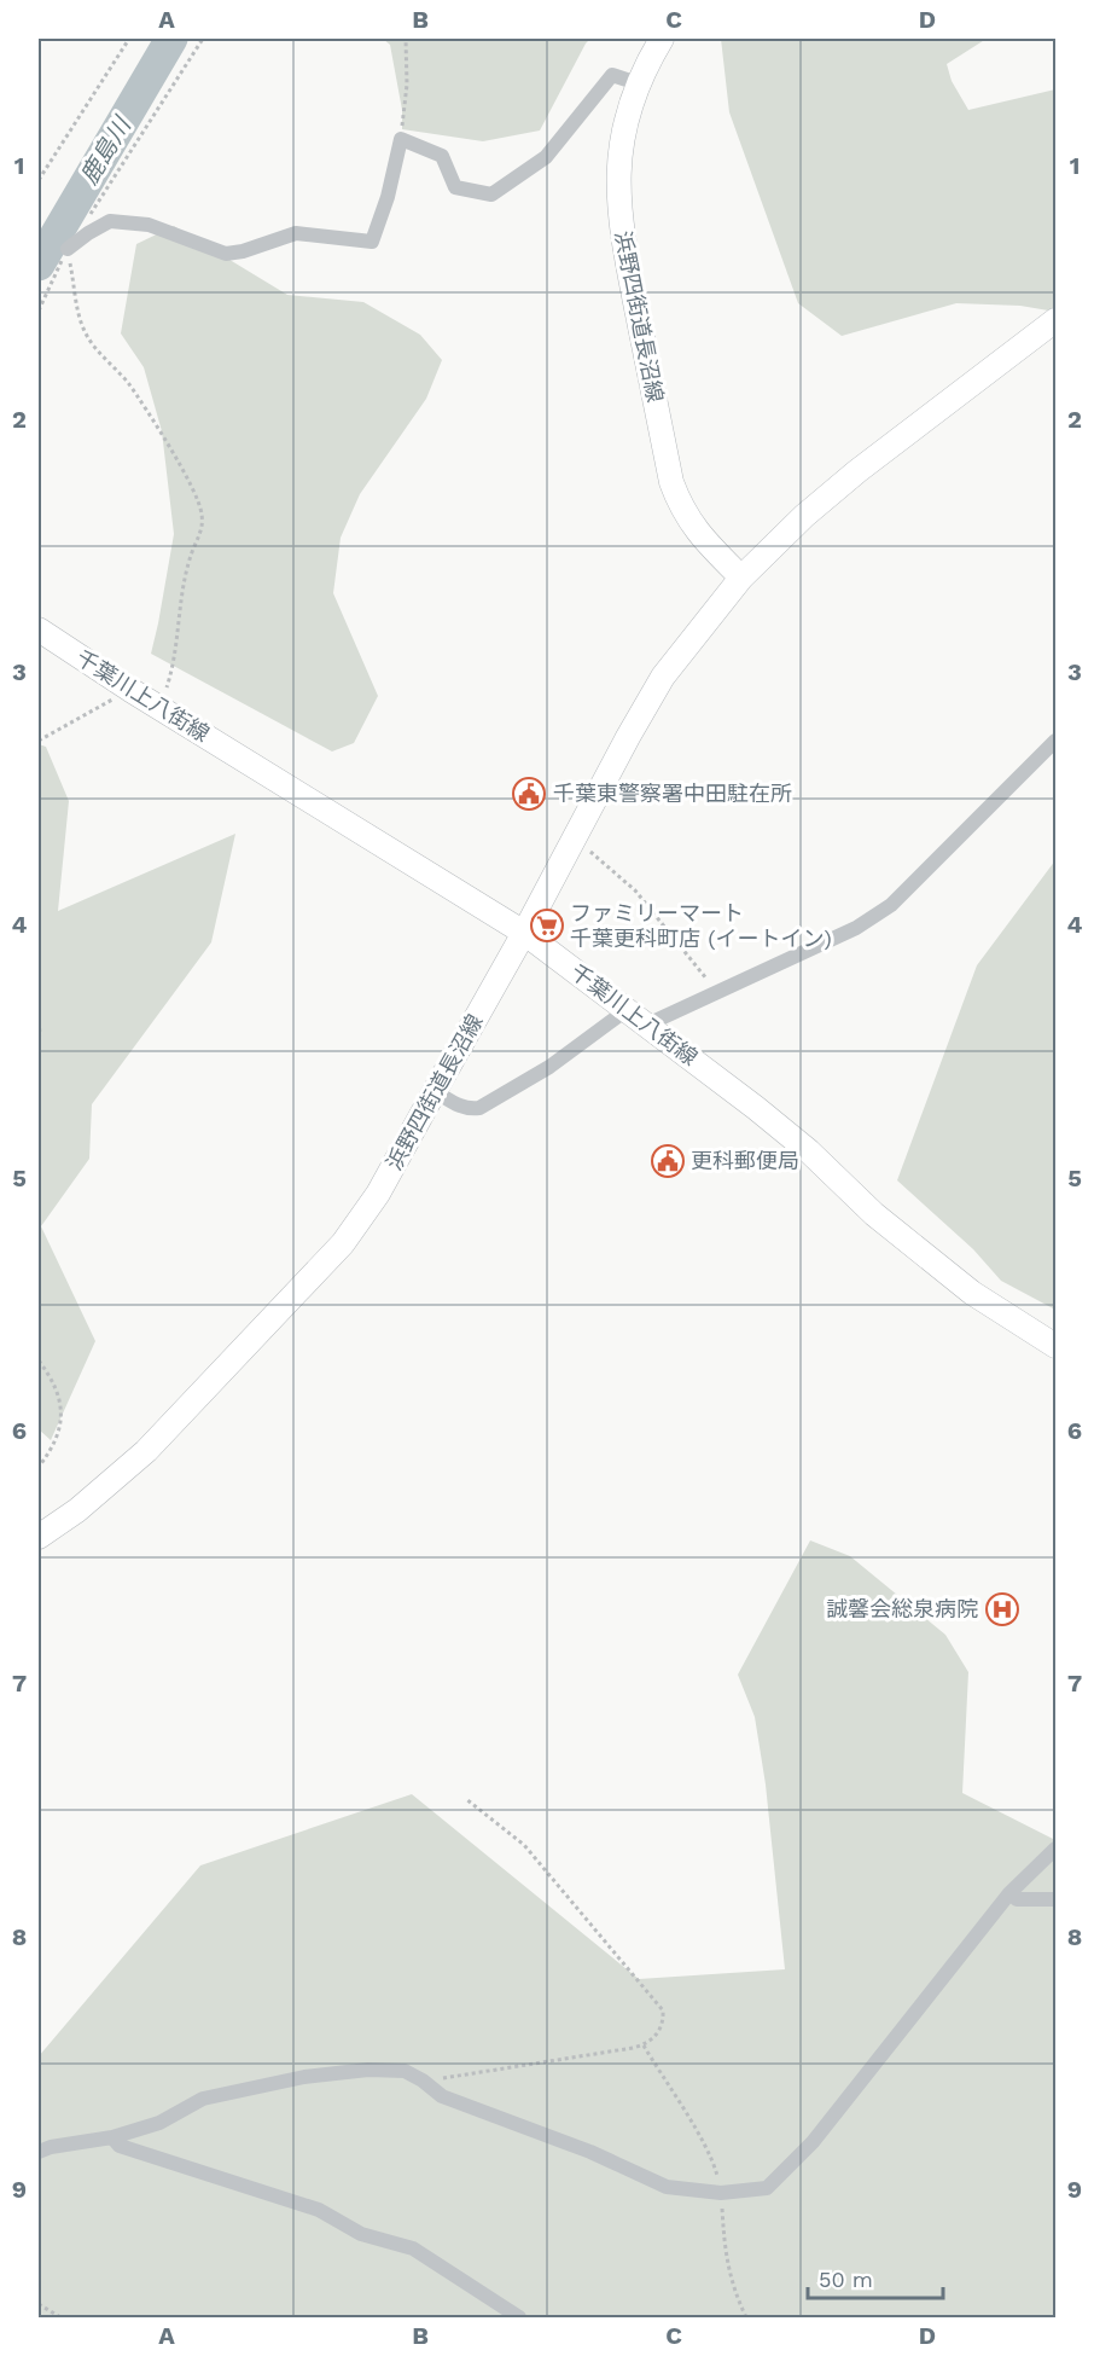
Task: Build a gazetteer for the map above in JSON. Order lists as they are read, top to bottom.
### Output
{
  "streets": {
    "main road": ["浜野四街道長沼線", "千葉川上八街線"]
  },
  "crossings": [
    ["浜野四街道長沼線", "千葉川上八街線"]
  ],
  "water": ["鹿島川"],
  "places": {
    "public building": ["千葉東警察署中田駐在所", "更科郵便局"],
    "supermarket": ["ファミリーマート 千葉更科町店 (イートイン)"],
    "hospital": ["誠馨会総泉病院"]
  },
  "scale_bar": "50 m",
  "grid": {
    "columns": [
      "A",
      "B",
      "C",
      "D"
    ],
    "rows": [
      "1",
      "2",
      "3",
      "4",
      "5",
      "6",
      "7",
      "8",
      "9"
    ]
  }
}
